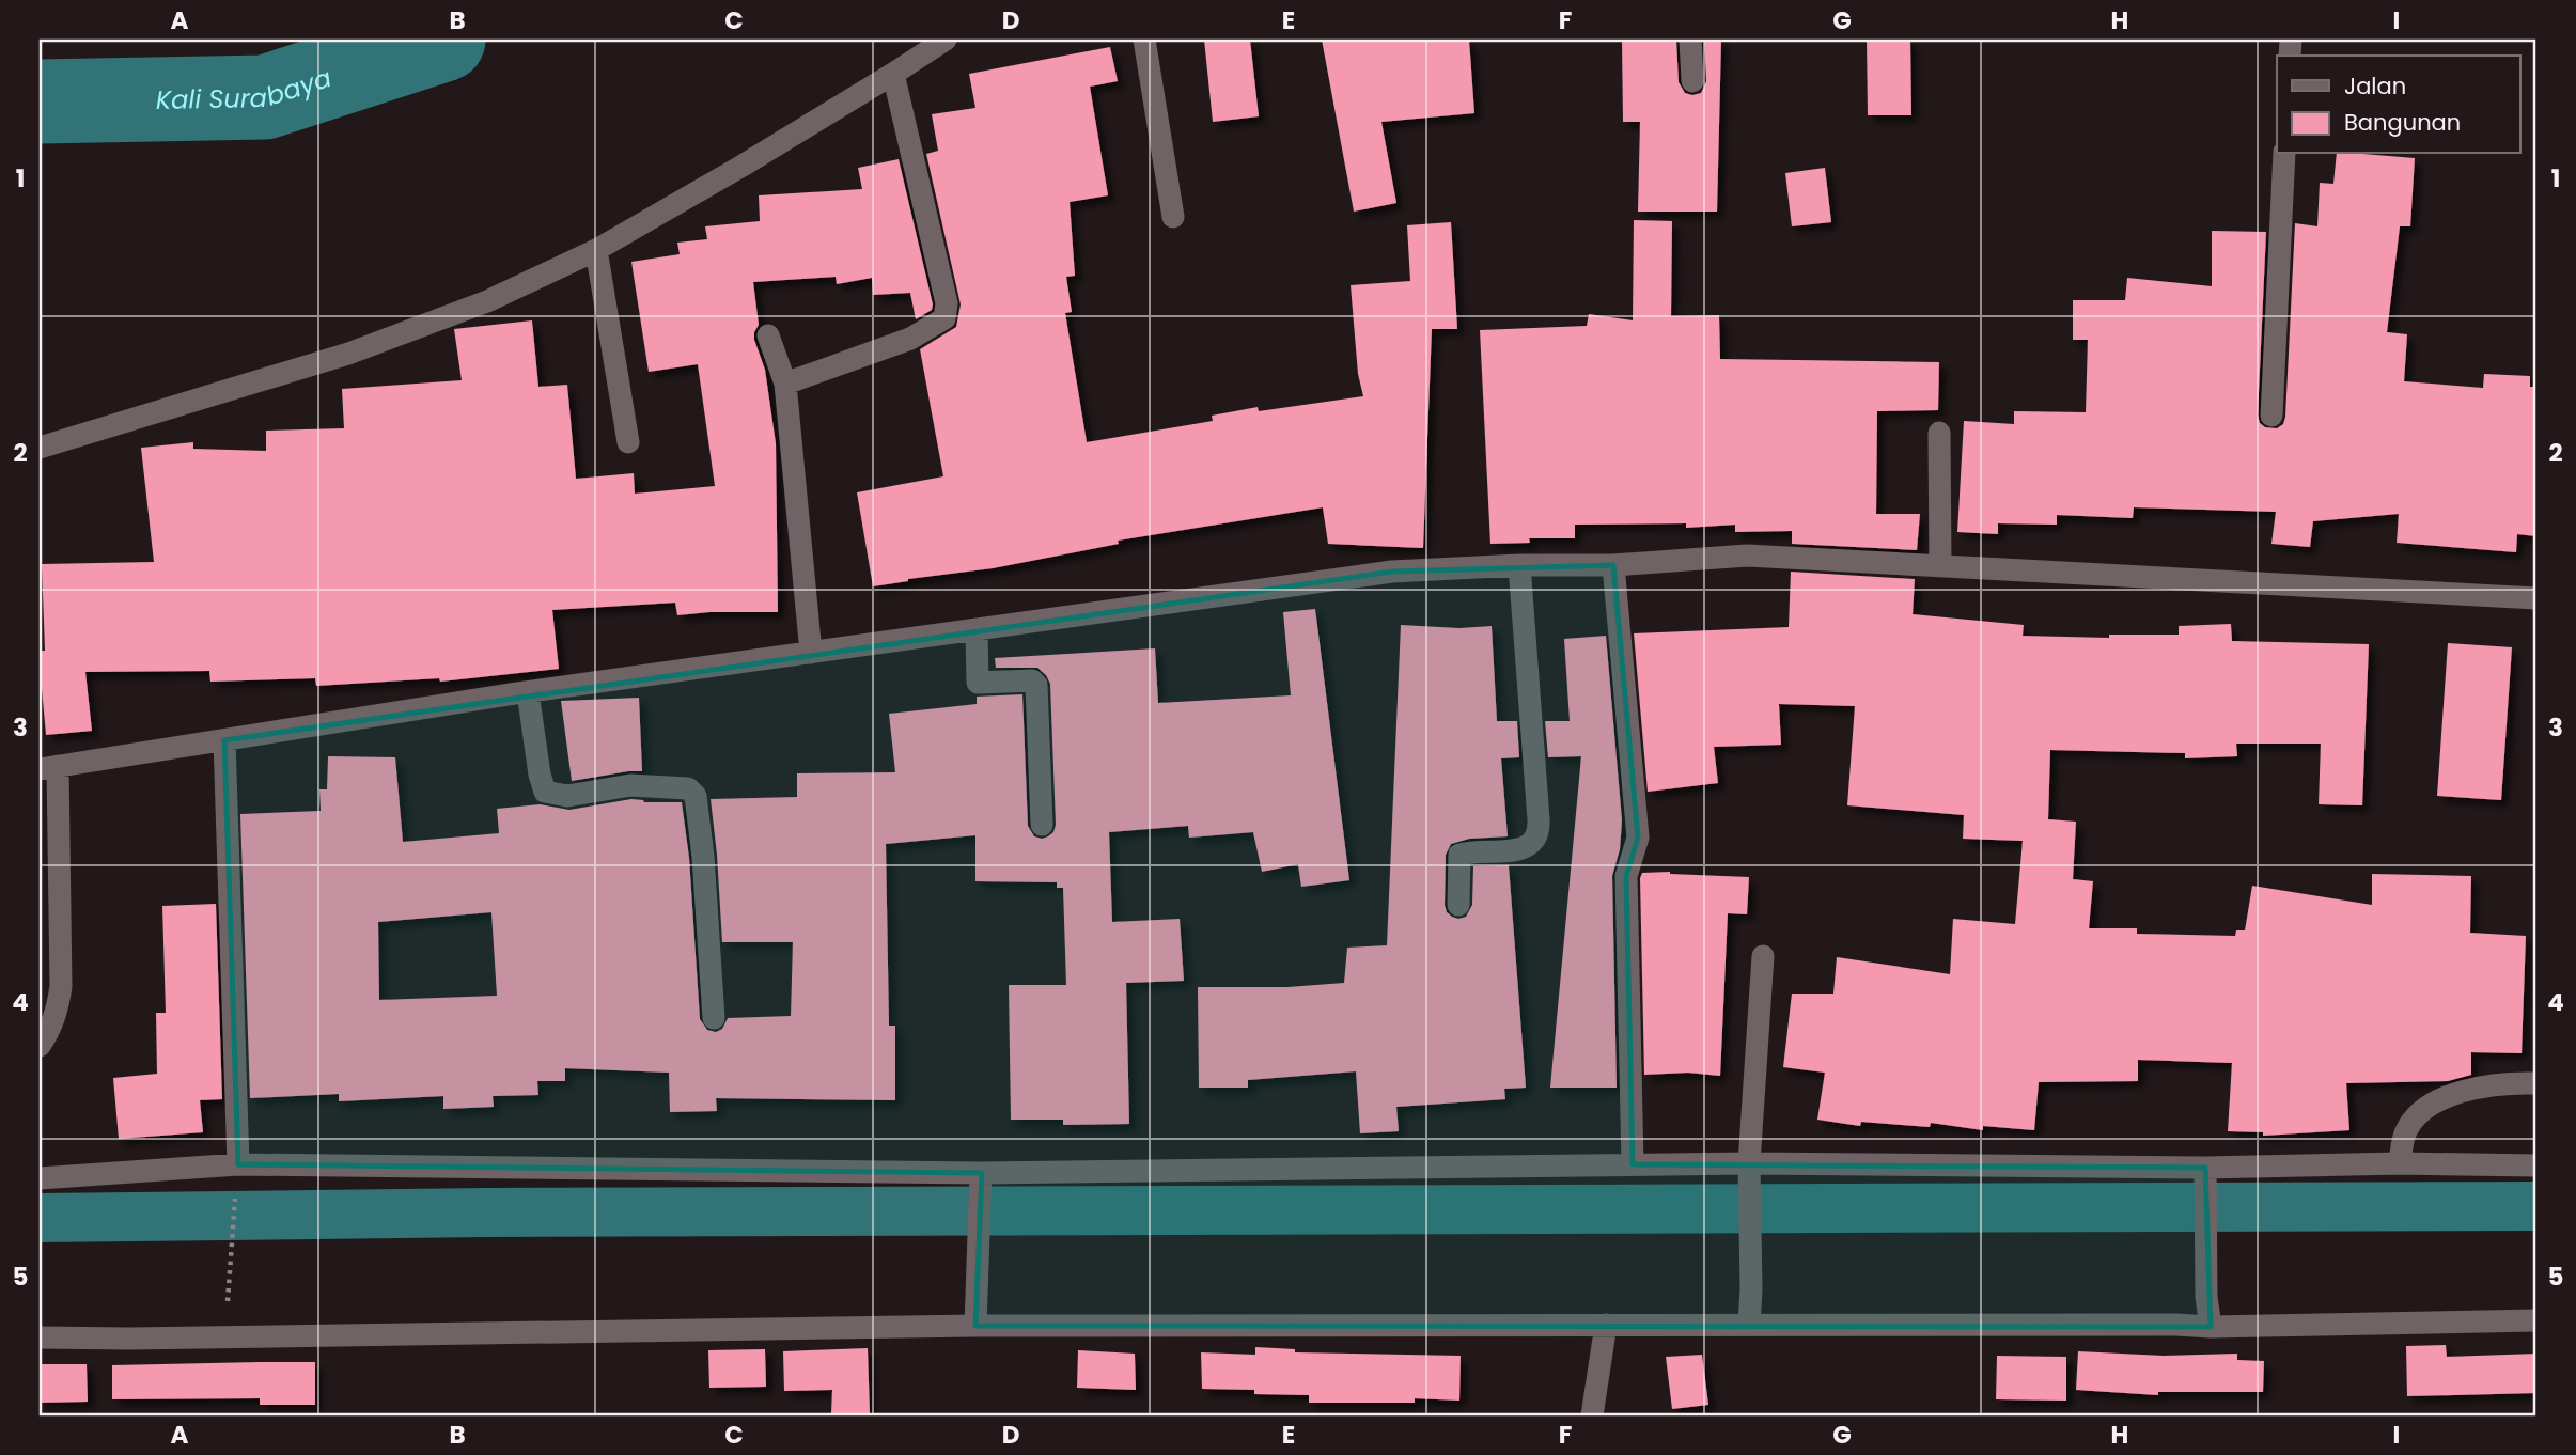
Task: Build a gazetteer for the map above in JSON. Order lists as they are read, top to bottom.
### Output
{
  "water": ["Kali Surabaya"],
  "legend": ["Jalan", "Bangunan"],
  "grid": {
    "columns": [
      "A",
      "B",
      "C",
      "D",
      "E",
      "F",
      "G",
      "H",
      "I"
    ],
    "rows": [
      "1",
      "2",
      "3",
      "4",
      "5"
    ]
  }
}
